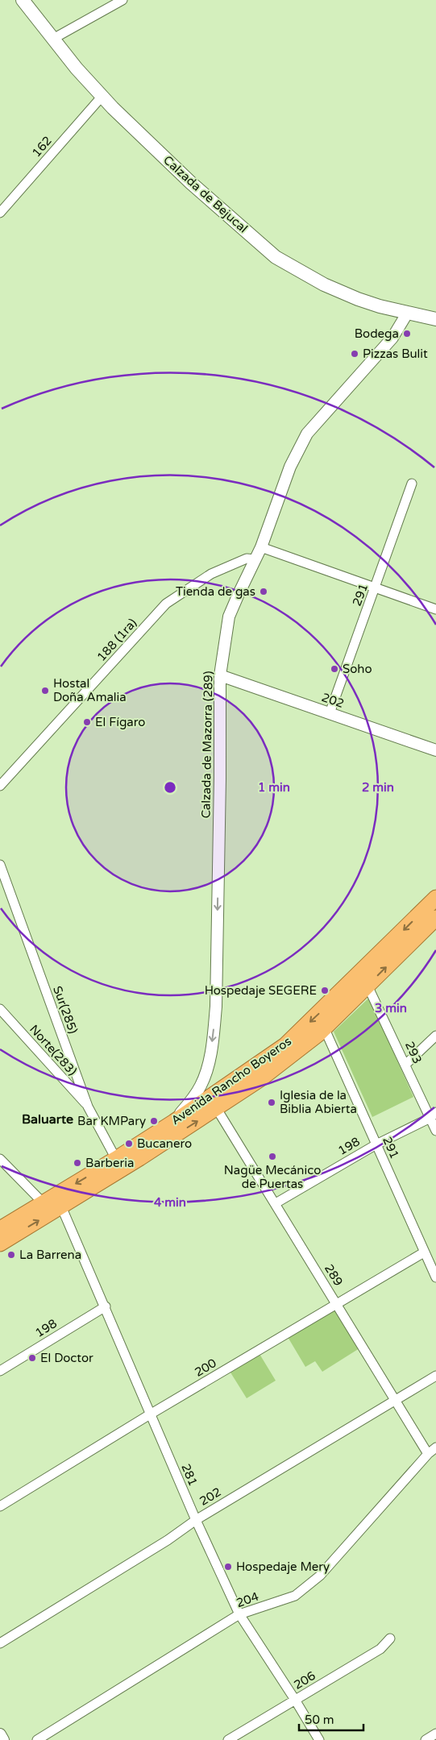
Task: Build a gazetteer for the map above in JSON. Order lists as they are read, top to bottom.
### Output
{
  "streets": {
    "highway": ["Avenida Rancho Boyeros"],
    "main road": ["Calzada de Bejucal"],
    "street": [
      "162",
      "291",
      "188 (1ra)",
      "202",
      "Calzada de Mazorra (289)",
      "Sur(285)",
      "Norte(283)",
      "293",
      "198",
      "289",
      "200",
      "281",
      "204",
      "206"
    ]
  },
  "crossings": [
    ["162", "Calzada de Bejucal"],
    ["Calzada de Bejucal", "Calzada de Mazorra (289)"],
    ["291", "202"],
    ["291", "Avenida Rancho Boyeros"],
    ["291", "198"],
    ["291", "200"],
    ["188 (1ra)", "Calzada de Mazorra (289)"],
    ["202", "Calzada de Mazorra (289)"],
    ["202", "289"],
    ["202", "281"],
    ["Calzada de Mazorra (289)", "Avenida Rancho Boyeros"],
    ["Sur(285)", "Norte(283)"],
    ["Sur(285)", "Avenida Rancho Boyeros"],
    ["293", "Avenida Rancho Boyeros"],
    ["293", "198"],
    ["Avenida Rancho Boyeros", "289"],
    ["Avenida Rancho Boyeros", "281"],
    ["198", "289"],
    ["198", "281"],
    ["289", "200"],
    ["289", "204"],
    ["200", "281"],
    ["281", "204"],
    ["281", "206"]
  ],
  "one_way": ["Calzada de Mazorra (289)"],
  "districts": ["Baluarte"],
  "places": [
    "Bodega",
    "Pizzas Bulit",
    "Tienda de gas",
    "Soho",
    "Hostal Doña Amalia",
    "El Fígaro",
    "Hospedaje SEGERE",
    "Iglesia de la Biblia Abierta",
    "Bar KMPary",
    "Bucanero",
    "Nagüe Mecánico de Puertas",
    "Barberia",
    "La Barrena",
    "El Doctor",
    "Hospedaje Mery"
  ],
  "scale_bar": "50 m",
  "rings": [
    "1 min",
    "2 min",
    "3 min",
    "4 min"
  ]
}
